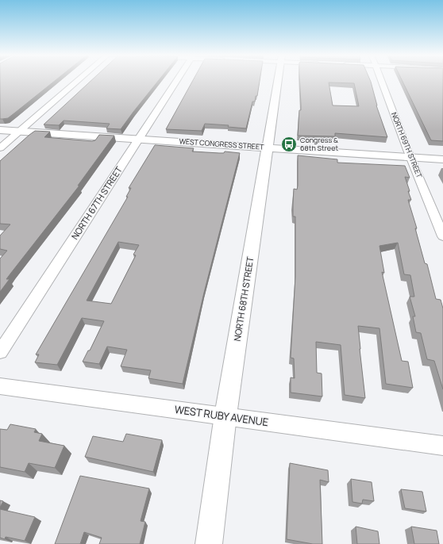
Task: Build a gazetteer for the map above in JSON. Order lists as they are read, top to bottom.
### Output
{
  "streets": {
    "street": [
      "WEST CONGRESS STREET",
      "NORTH 69TH STREET",
      "NORTH 67TH STREET",
      "NORTH 68TH STREET",
      "WEST RUBY AVENUE"
    ]
  },
  "crossings": [
    ["WEST CONGRESS STREET", "NORTH 69TH STREET"],
    ["WEST CONGRESS STREET", "NORTH 67TH STREET"],
    ["WEST CONGRESS STREET", "NORTH 68TH STREET"],
    ["NORTH 68TH STREET", "WEST RUBY AVENUE"]
  ],
  "places": {
    "bus stop": ["Congress & 68th Street"]
  }
}
